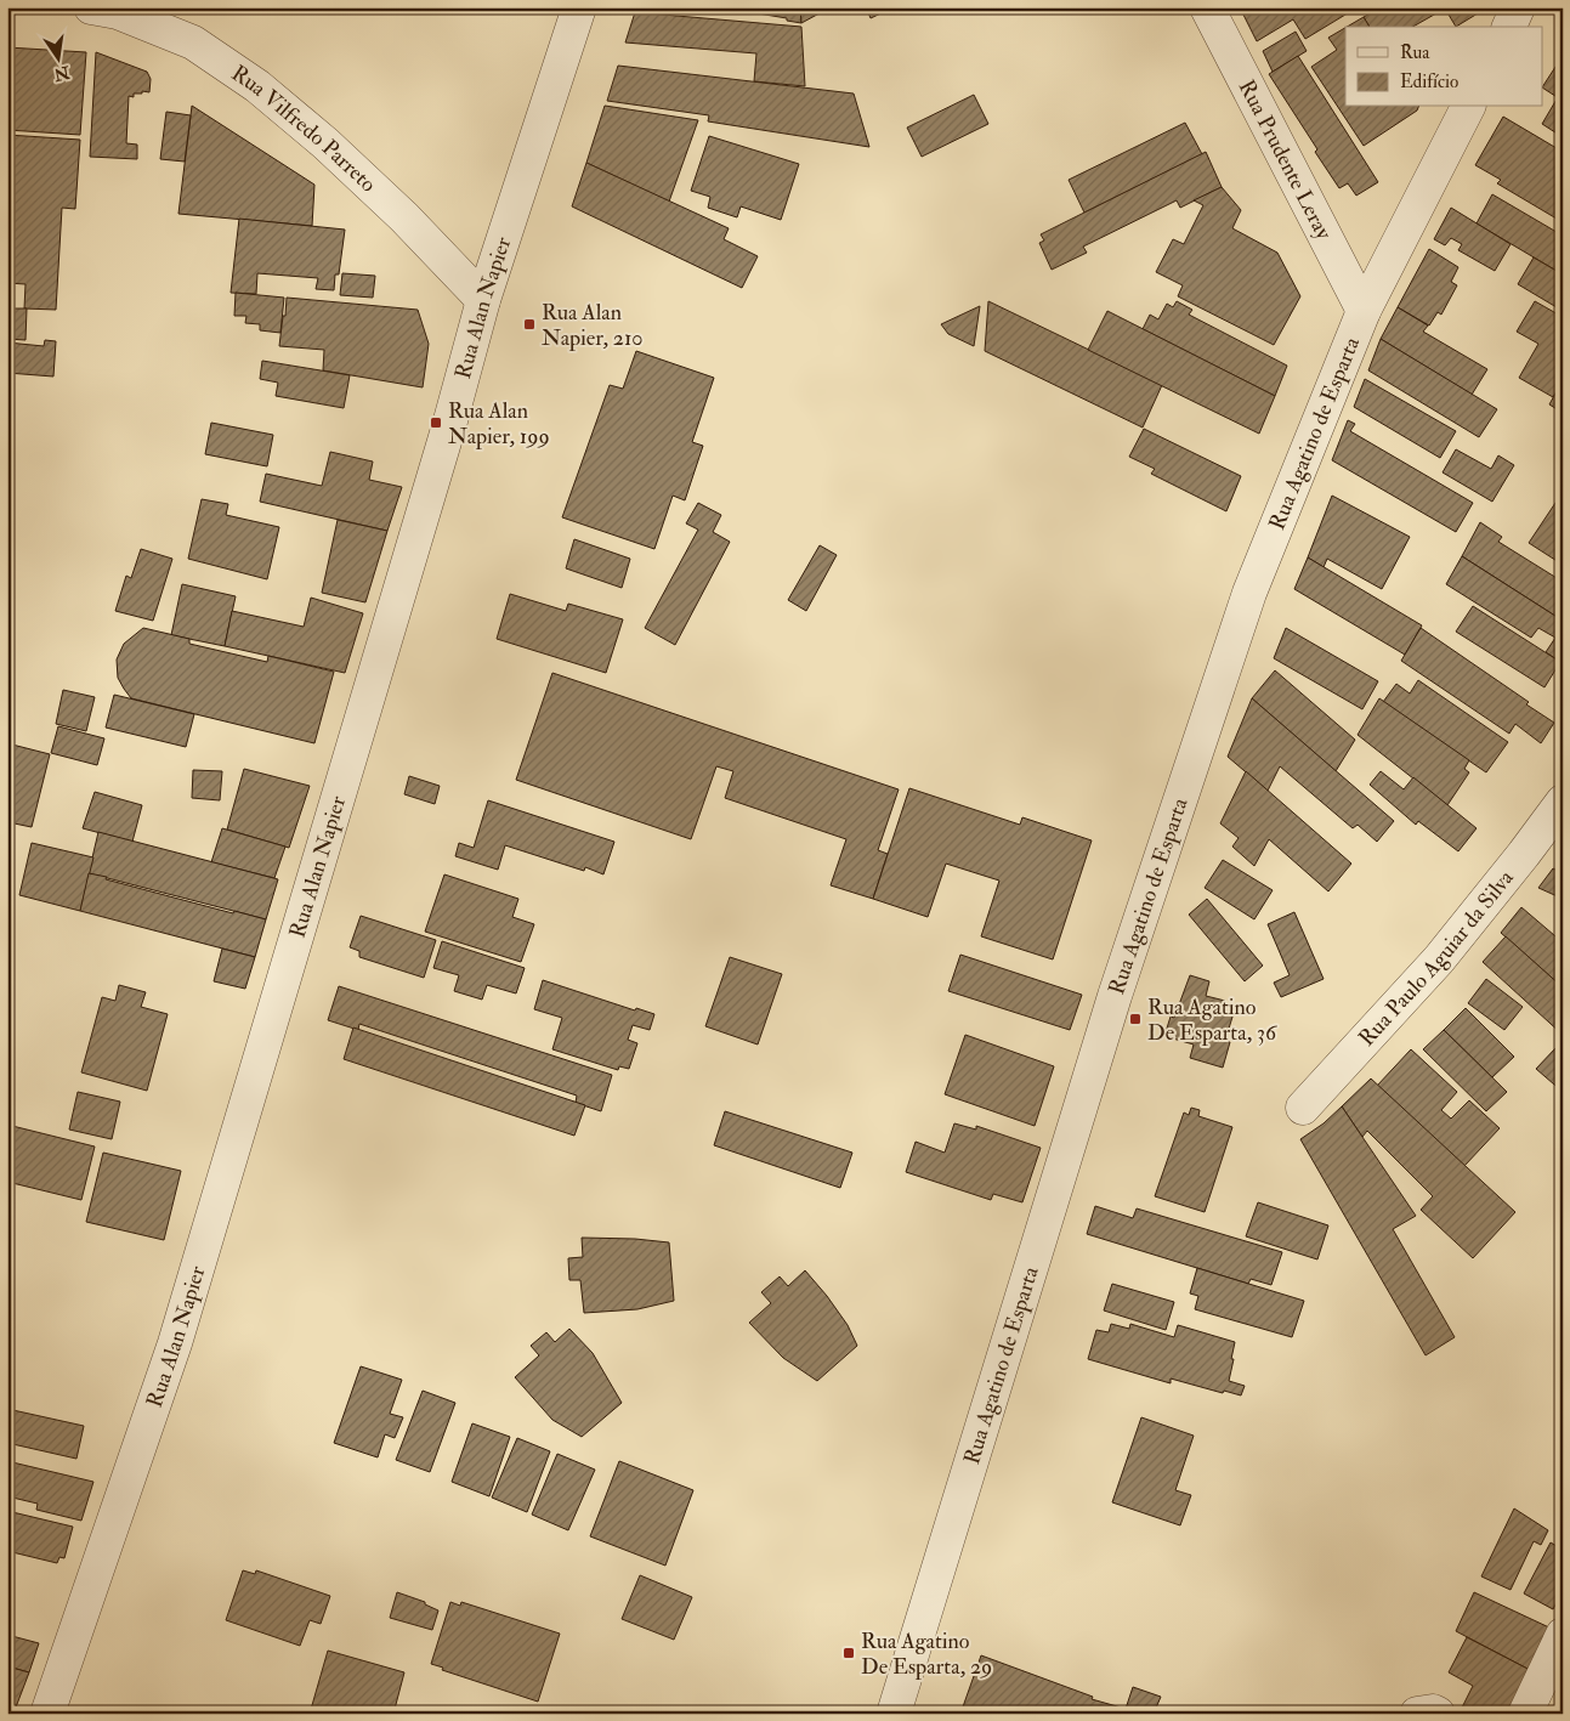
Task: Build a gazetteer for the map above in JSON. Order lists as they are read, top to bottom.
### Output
{
  "streets": {
    "street": [
      "Rua Vilfredo Parreto",
      "Rua Prudente Leray",
      "Rua Alan Napier",
      "Rua Agatino de Esparta",
      "Rua Paulo Aguiar da Silva"
    ]
  },
  "crossings": [
    ["Rua Vilfredo Parreto", "Rua Alan Napier"],
    ["Rua Prudente Leray", "Rua Agatino de Esparta"]
  ],
  "places": {
    "transit": [
      "Rua Alan Napier, 210",
      "Rua Alan Napier, 199",
      "Rua Agatino De Esparta, 36",
      "Rua Agatino De Esparta, 29"
    ]
  },
  "legend": ["Rua", "Edifício"],
  "north": "bottom"
}
